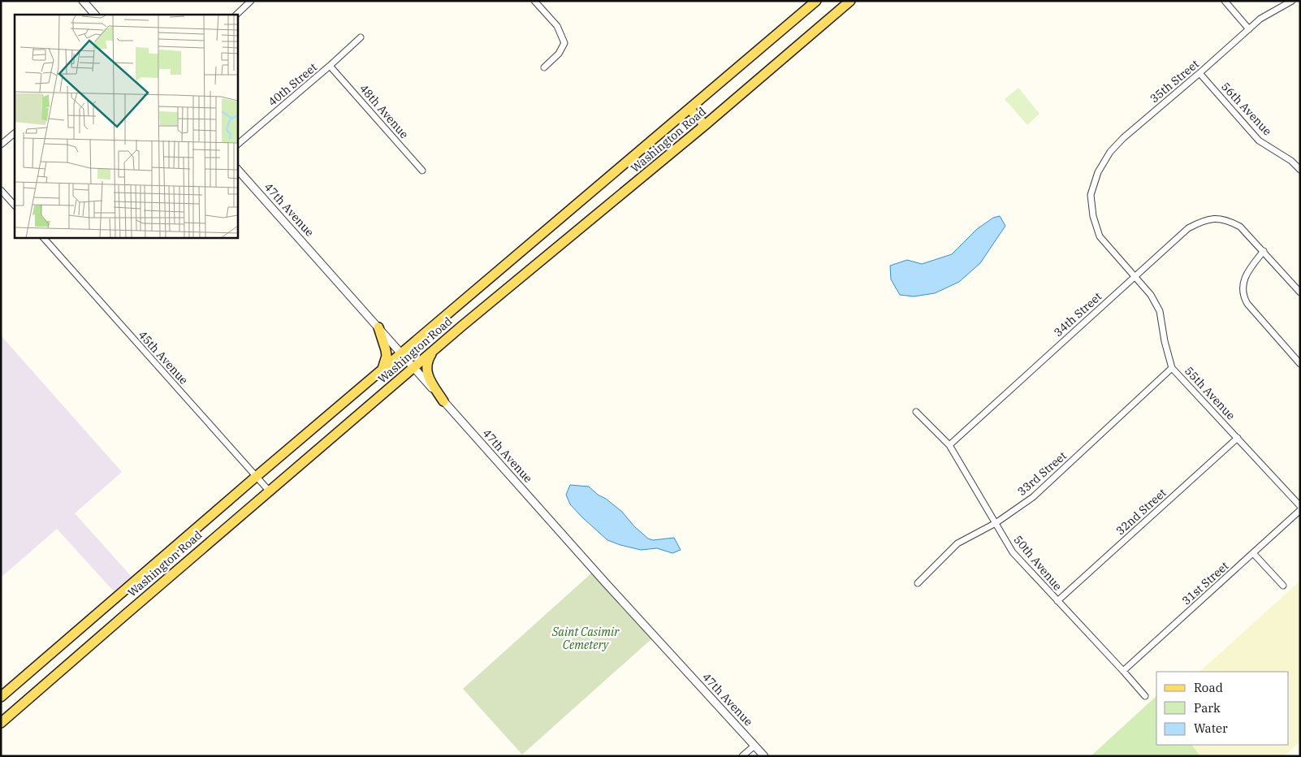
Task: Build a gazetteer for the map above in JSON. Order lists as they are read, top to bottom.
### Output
{
  "streets": {
    "main road": ["Washington Road"],
    "street": [
      "35th Street",
      "40th Street",
      "56th Avenue",
      "48th Avenue",
      "47th Avenue",
      "34th Street",
      "45th Avenue",
      "55th Avenue",
      "33rd Street",
      "32nd Street",
      "50th Avenue",
      "31st Street"
    ]
  },
  "crossings": [
    ["35th Street", "56th Avenue"],
    ["35th Street", "55th Avenue"],
    ["40th Street", "48th Avenue"],
    ["Washington Road", "47th Avenue"],
    ["Washington Road", "45th Avenue"],
    ["34th Street", "55th Avenue"],
    ["34th Street", "50th Avenue"],
    ["55th Avenue", "33rd Street"],
    ["55th Avenue", "32nd Street"],
    ["33rd Street", "50th Avenue"],
    ["32nd Street", "50th Avenue"],
    ["50th Avenue", "31st Street"]
  ],
  "parks": ["Saint Casimir Cemetery"],
  "legend": ["Road", "Park", "Water"]
}
